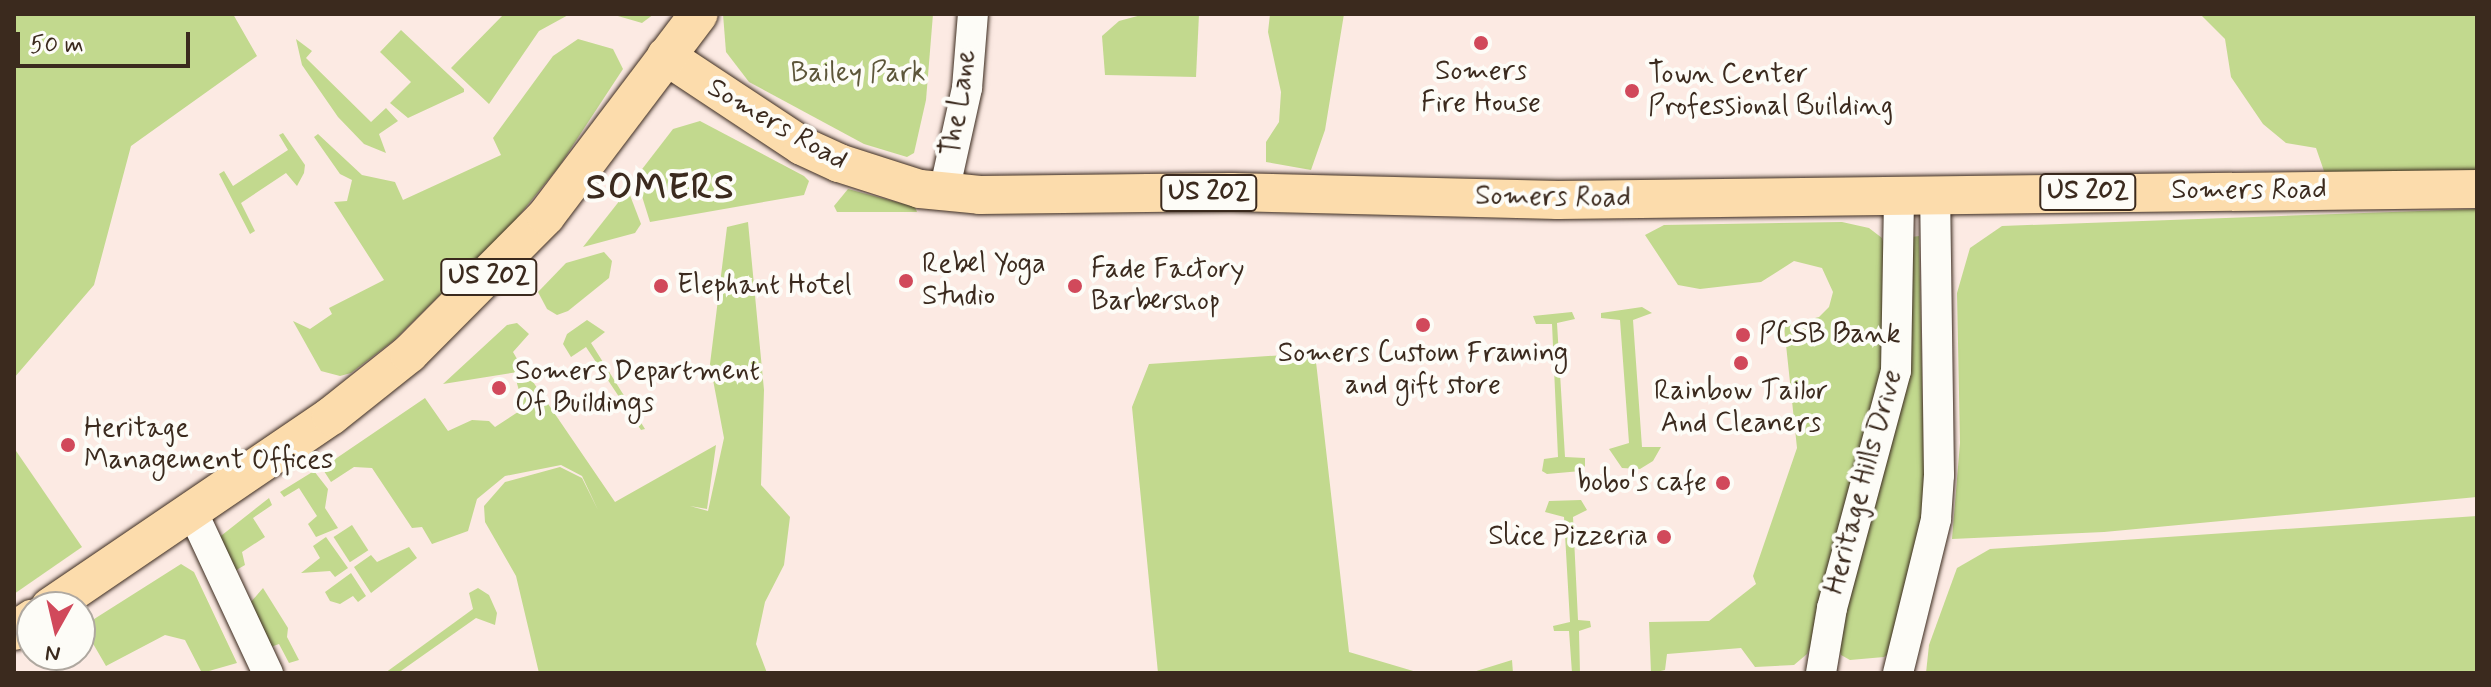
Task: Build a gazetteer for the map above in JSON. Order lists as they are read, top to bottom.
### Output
{
  "streets": {
    "main road": ["Somers Road", "US 202"],
    "street": ["The Lane", "Heritage Hills Drive"]
  },
  "crossings": [
    ["The Lane", "Somers Road"],
    ["Somers Road", "US 202"],
    ["Somers Road", "Heritage Hills Drive"]
  ],
  "districts": ["SOMERS"],
  "parks": ["Bailey Park"],
  "places": [
    "Somers Fire House",
    "Town Center Professional Building",
    "Rebel Yoga Studio",
    "Elephant Hotel",
    "Fade Factory Barbershop",
    "Somers Custom Framing and gift store",
    "PCSB Bank",
    "Rainbow Tailor And Cleaners",
    "Somers Department Of Buildings",
    "Heritage Management Offices",
    "bobo's cafe",
    "Slice Pizzeria"
  ],
  "scale_bar": "50 m",
  "north": "bottom"
}
